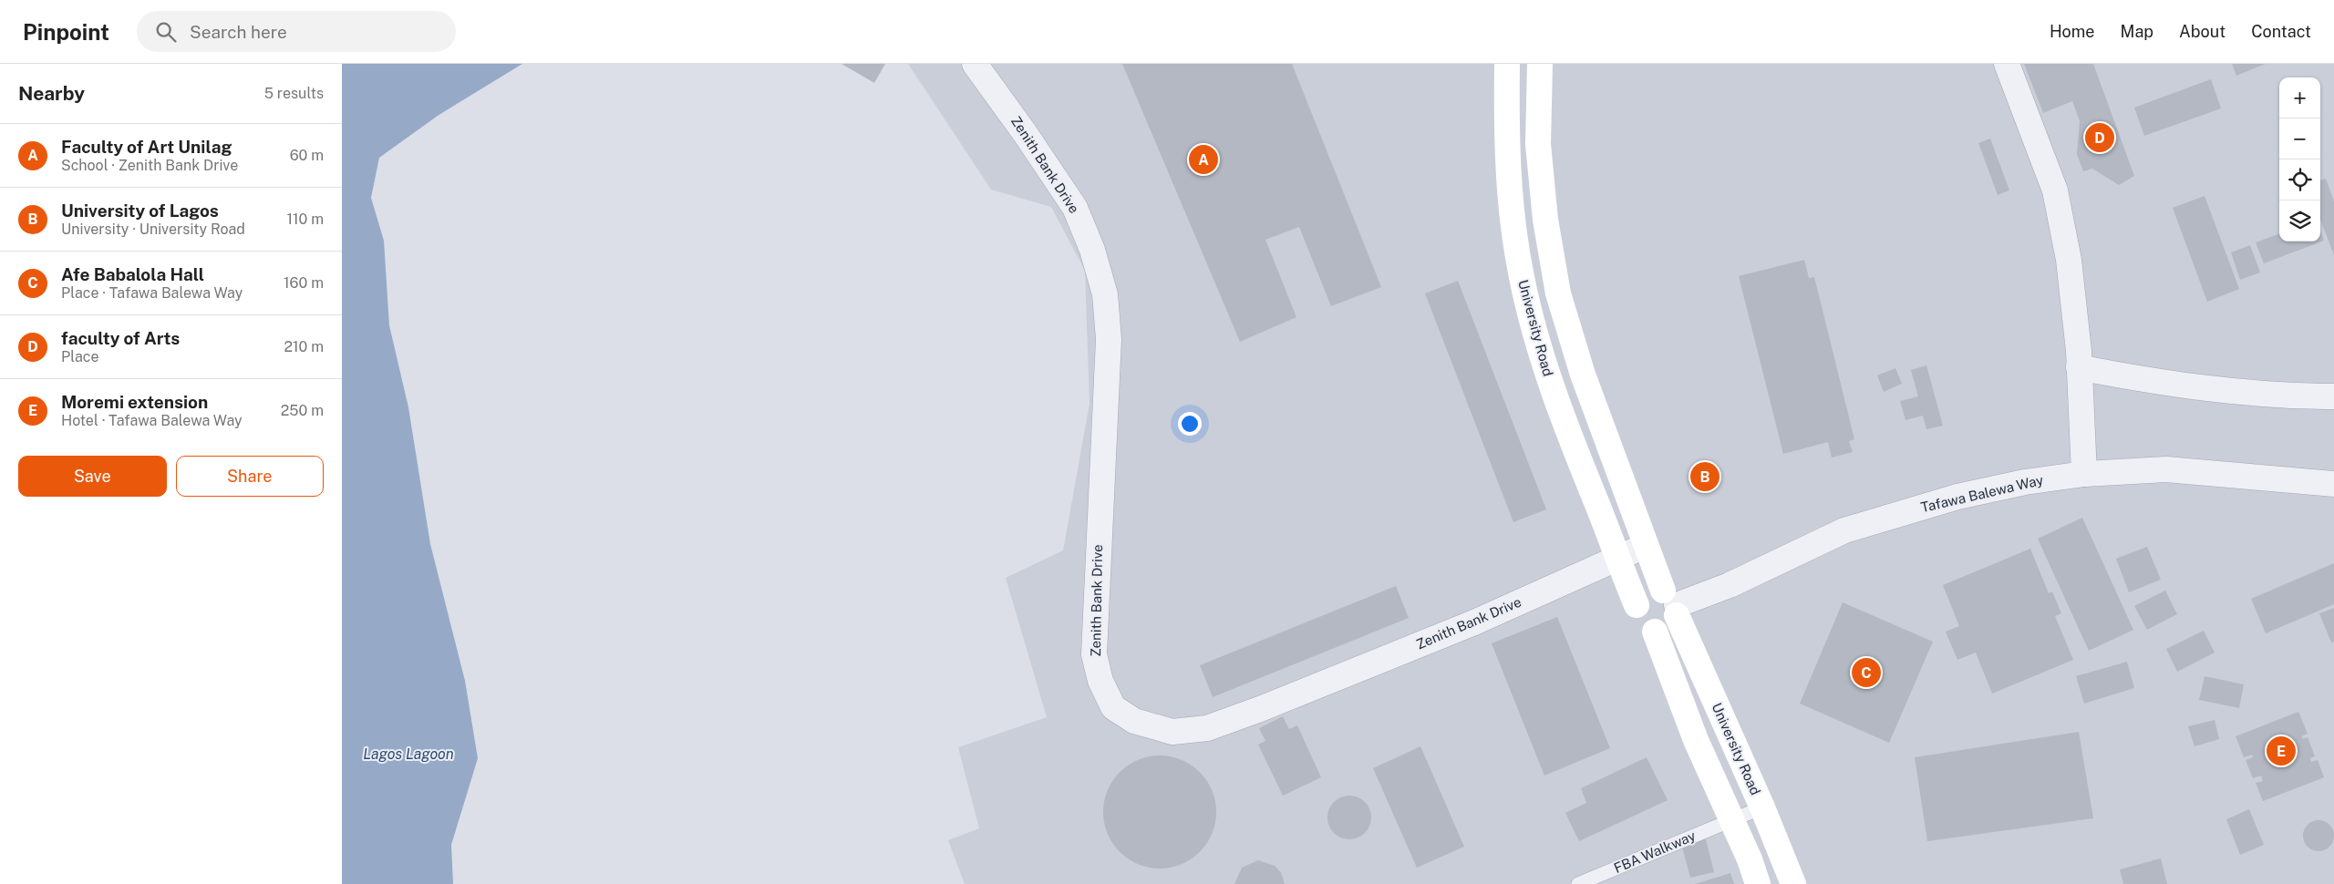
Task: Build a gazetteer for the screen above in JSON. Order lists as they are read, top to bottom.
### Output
{
  "streets": {
    "main road": ["University Road"],
    "street": ["Zenith Bank Drive", "Tafawa Balewa Way"],
    "lane": ["FBA Walkway"]
  },
  "crossings": [
    ["Zenith Bank Drive", "University Road"],
    ["University Road", "Tafawa Balewa Way"],
    ["University Road", "FBA Walkway"]
  ],
  "water": ["Lagos Lagoon"],
  "page": {
    "header": "Pinpoint",
    "search": "Search here",
    "nav": [
      "Home",
      "Map",
      "About",
      "Contact"
    ],
    "heading": ["Nearby", "5 results"],
    "map_buttons": ["+", "−"],
    "pins": [
      "D",
      "A",
      "B",
      "C",
      "E"
    ],
    "list": [
      {
        "mark": "A",
        "name": "Faculty of Art Unilag",
        "note": "School · Zenith Bank Drive",
        "value": "60 m"
      },
      {
        "mark": "B",
        "name": "University of Lagos",
        "note": "University · University Road",
        "value": "110 m"
      },
      {
        "mark": "C",
        "name": "Afe Babalola Hall",
        "note": "Place · Tafawa Balewa Way",
        "value": "160 m"
      },
      {
        "mark": "D",
        "name": "faculty of Arts",
        "note": "Place",
        "value": "210 m"
      },
      {
        "mark": "E",
        "name": "Moremi extension",
        "note": "Hotel · Tafawa Balewa Way",
        "value": "250 m"
      }
    ],
    "buttons": ["Save", "Share"]
  }
}
